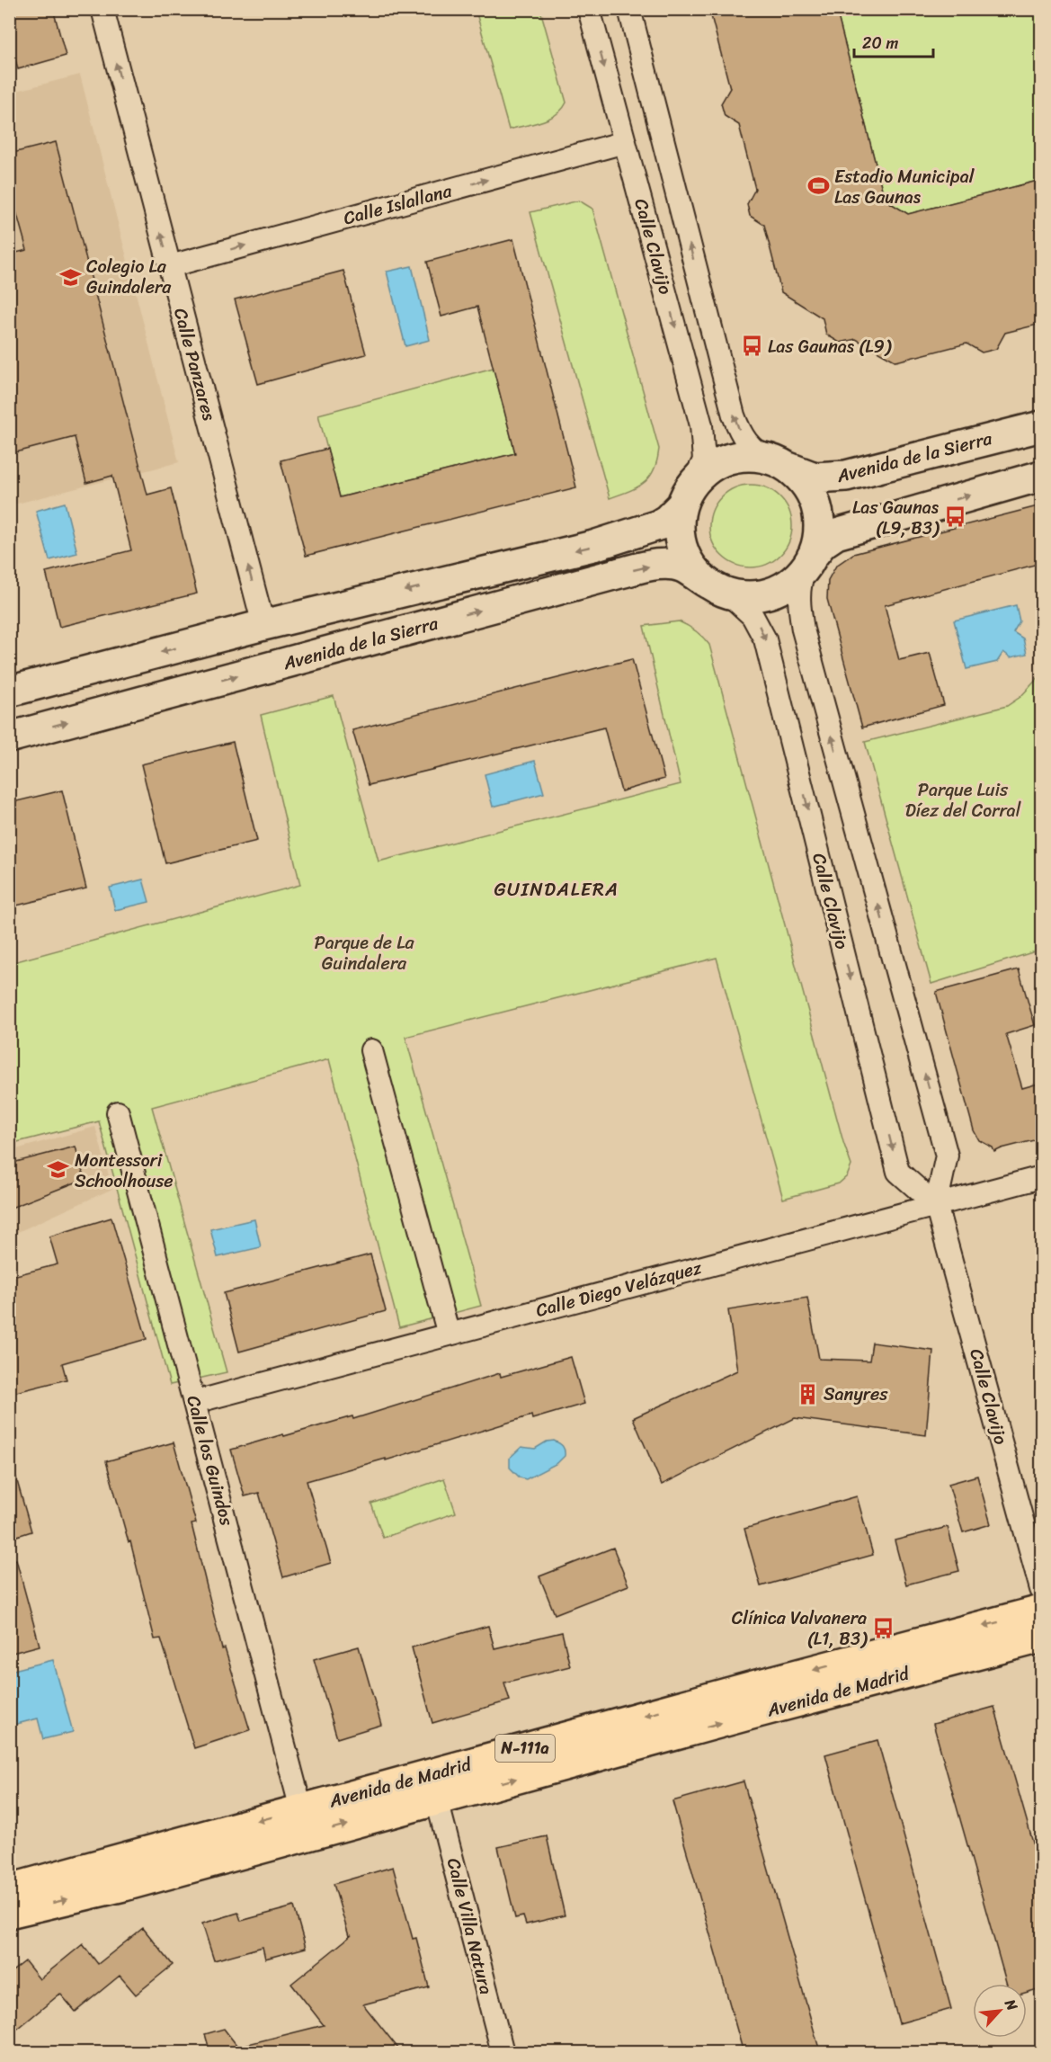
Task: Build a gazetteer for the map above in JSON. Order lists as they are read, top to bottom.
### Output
{
  "streets": {
    "main road": ["Avenida de la Sierra", "Avenida de Madrid", "N-111a"],
    "street": [
      "Calle Islallana",
      "Calle Clavijo",
      "Calle Panzares",
      "Calle Diego Velázquez",
      "Calle los Guindos",
      "Calle Villa Natura"
    ]
  },
  "crossings": [
    ["Calle Islallana", "Calle Clavijo"],
    ["Calle Islallana", "Calle Panzares"],
    ["Calle Clavijo", "Avenida de la Sierra"],
    ["Calle Clavijo", "Calle Diego Velázquez"],
    ["Calle Diego Velázquez", "Calle los Guindos"],
    ["Calle los Guindos", "Avenida de Madrid"],
    ["Avenida de Madrid", "Calle Villa Natura"]
  ],
  "one_way": ["Calle Islallana", "Calle Panzares"],
  "districts": ["GUINDALERA"],
  "parks": ["Parque Luis Díez del Corral", "Parque de La Guindalera"],
  "places": {
    "sports": ["Estadio Municipal Las Gaunas"],
    "school or university": ["Colegio La Guindalera", "Montessori Schoolhouse"],
    "bus stop": ["Las Gaunas (L9)", "Las Gaunas (L9, B3)", "Clínica Valvanera (L1, B3)"],
    "building": ["Sanyres"]
  },
  "scale_bar": "20 m",
  "north": "top right"
}
